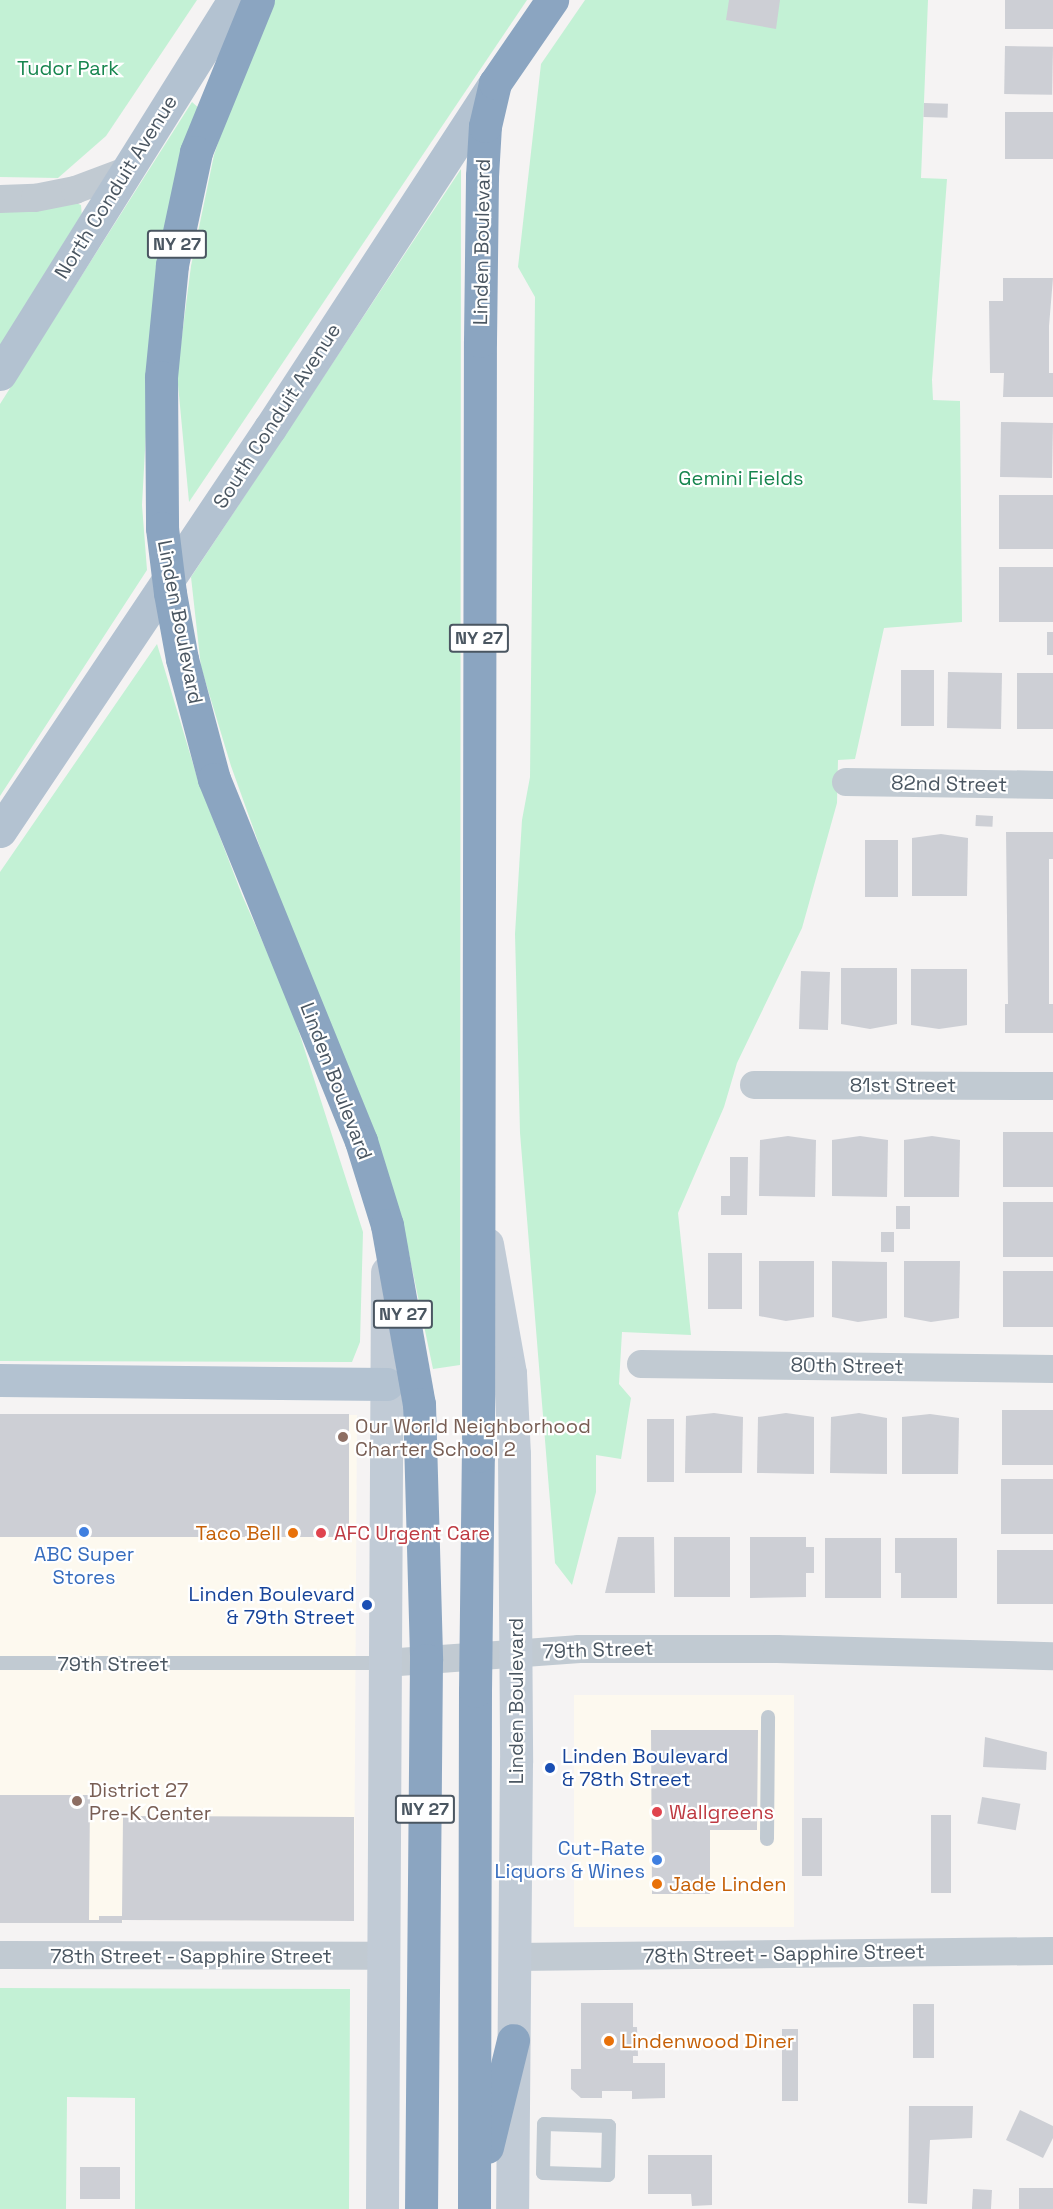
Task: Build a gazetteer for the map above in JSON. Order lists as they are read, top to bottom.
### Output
{
  "streets": {
    "highway": ["Linden Boulevard", "NY 27", "South Conduit Avenue"],
    "main road": ["North Conduit Avenue"],
    "street": [
      "82nd Street",
      "81st Street",
      "80th Street",
      "79th Street",
      "78th Street - Sapphire Street"
    ]
  },
  "crossings": [
    ["Linden Boulevard", "South Conduit Avenue"],
    ["Linden Boulevard", "79th Street"],
    ["Linden Boulevard", "78th Street - Sapphire Street"]
  ],
  "parks": ["Tudor Park", "Gemini Fields"],
  "places": [
    "Our World Neighborhood Charter School 2",
    "ABC Super Stores",
    "Taco Bell",
    "AFC Urgent Care",
    "Linden Boulevard & 79th Street",
    "Linden Boulevard & 78th Street",
    "District 27 Pre-K Center",
    "Wallgreens",
    "Cut-Rate Liquors & Wines",
    "Jade Linden",
    "Lindenwood Diner"
  ]
}
